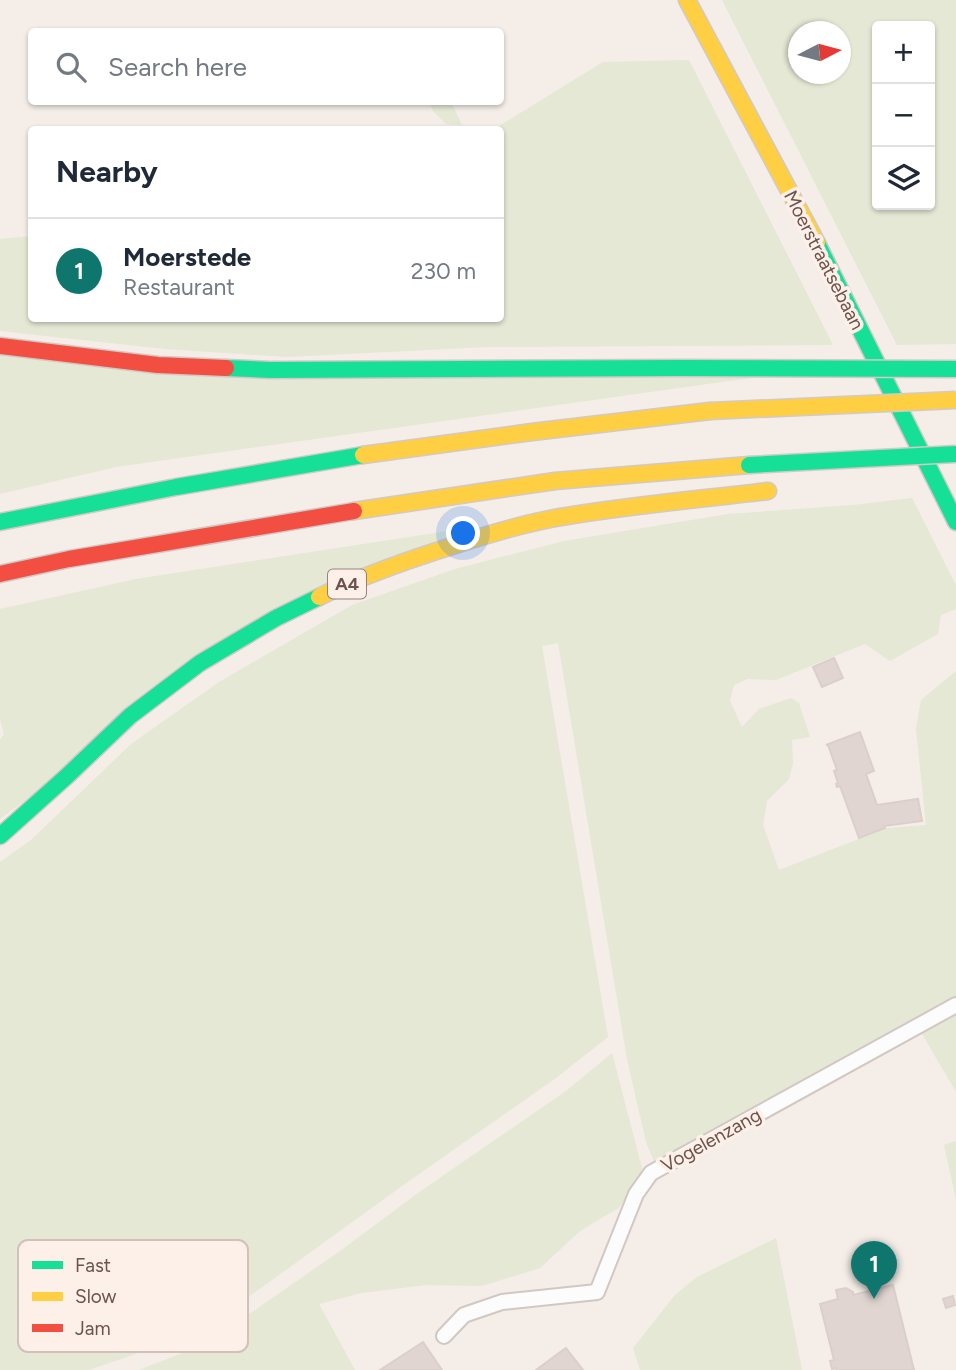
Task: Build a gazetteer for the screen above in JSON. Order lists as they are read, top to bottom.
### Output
{
  "streets": {
    "main road": ["Moerstraatsebaan", "A4"],
    "lane": ["Vogelenzang"]
  },
  "legend": ["Fast", "Slow", "Jam"],
  "north": "right",
  "page": {
    "map_buttons": ["+", "−"],
    "search": "Search here",
    "heading": "Nearby",
    "list": [
      {
        "mark": "1",
        "name": "Moerstede",
        "note": "Restaurant",
        "value": "230 m"
      }
    ],
    "pins": "1"
  }
}
